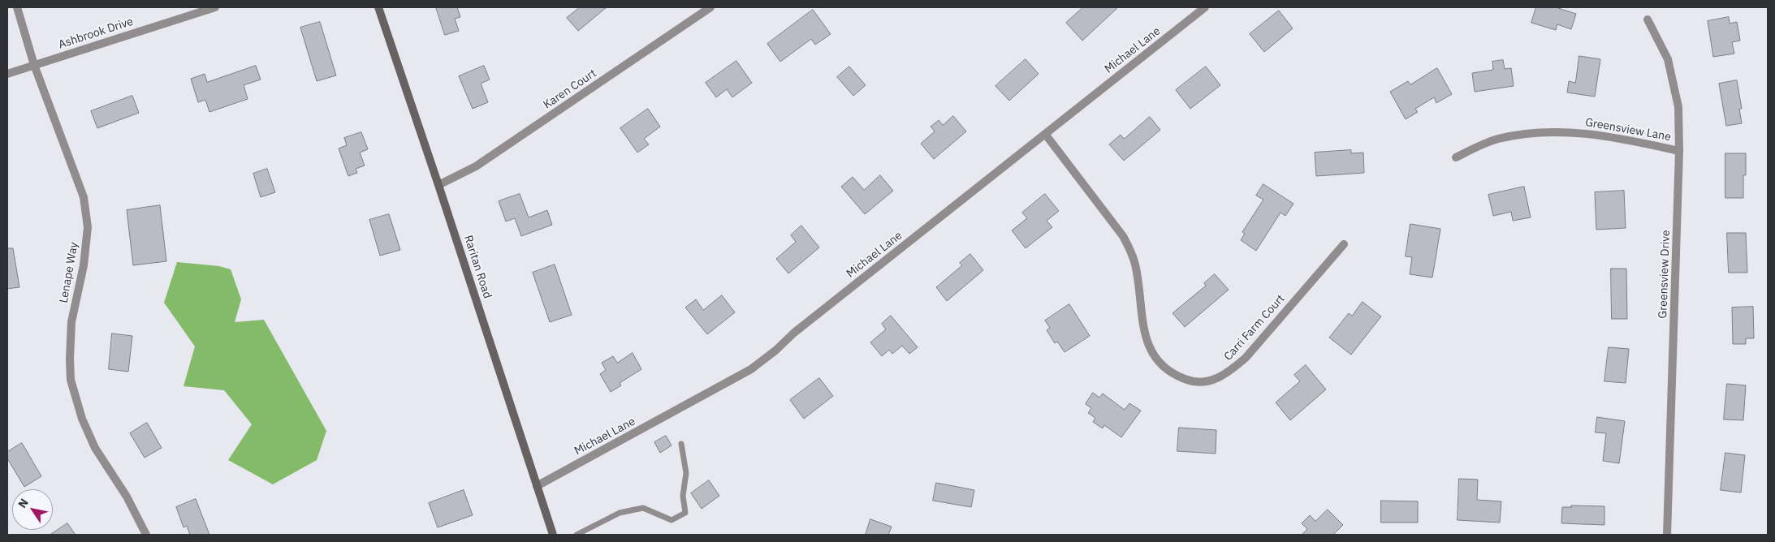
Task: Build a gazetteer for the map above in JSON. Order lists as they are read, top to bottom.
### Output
{
  "streets": {
    "street": [
      "Ashbrook Drive",
      "Michael Lane",
      "Karen Court",
      "Greensview Lane",
      "Raritan Road",
      "Lenape Way",
      "Greensview Drive",
      "Carri Farm Court"
    ]
  },
  "crossings": [
    ["Ashbrook Drive", "Lenape Way"],
    ["Michael Lane", "Raritan Road"],
    ["Michael Lane", "Carri Farm Court"],
    ["Karen Court", "Raritan Road"],
    ["Greensview Lane", "Greensview Drive"]
  ],
  "north": "top left"
}
